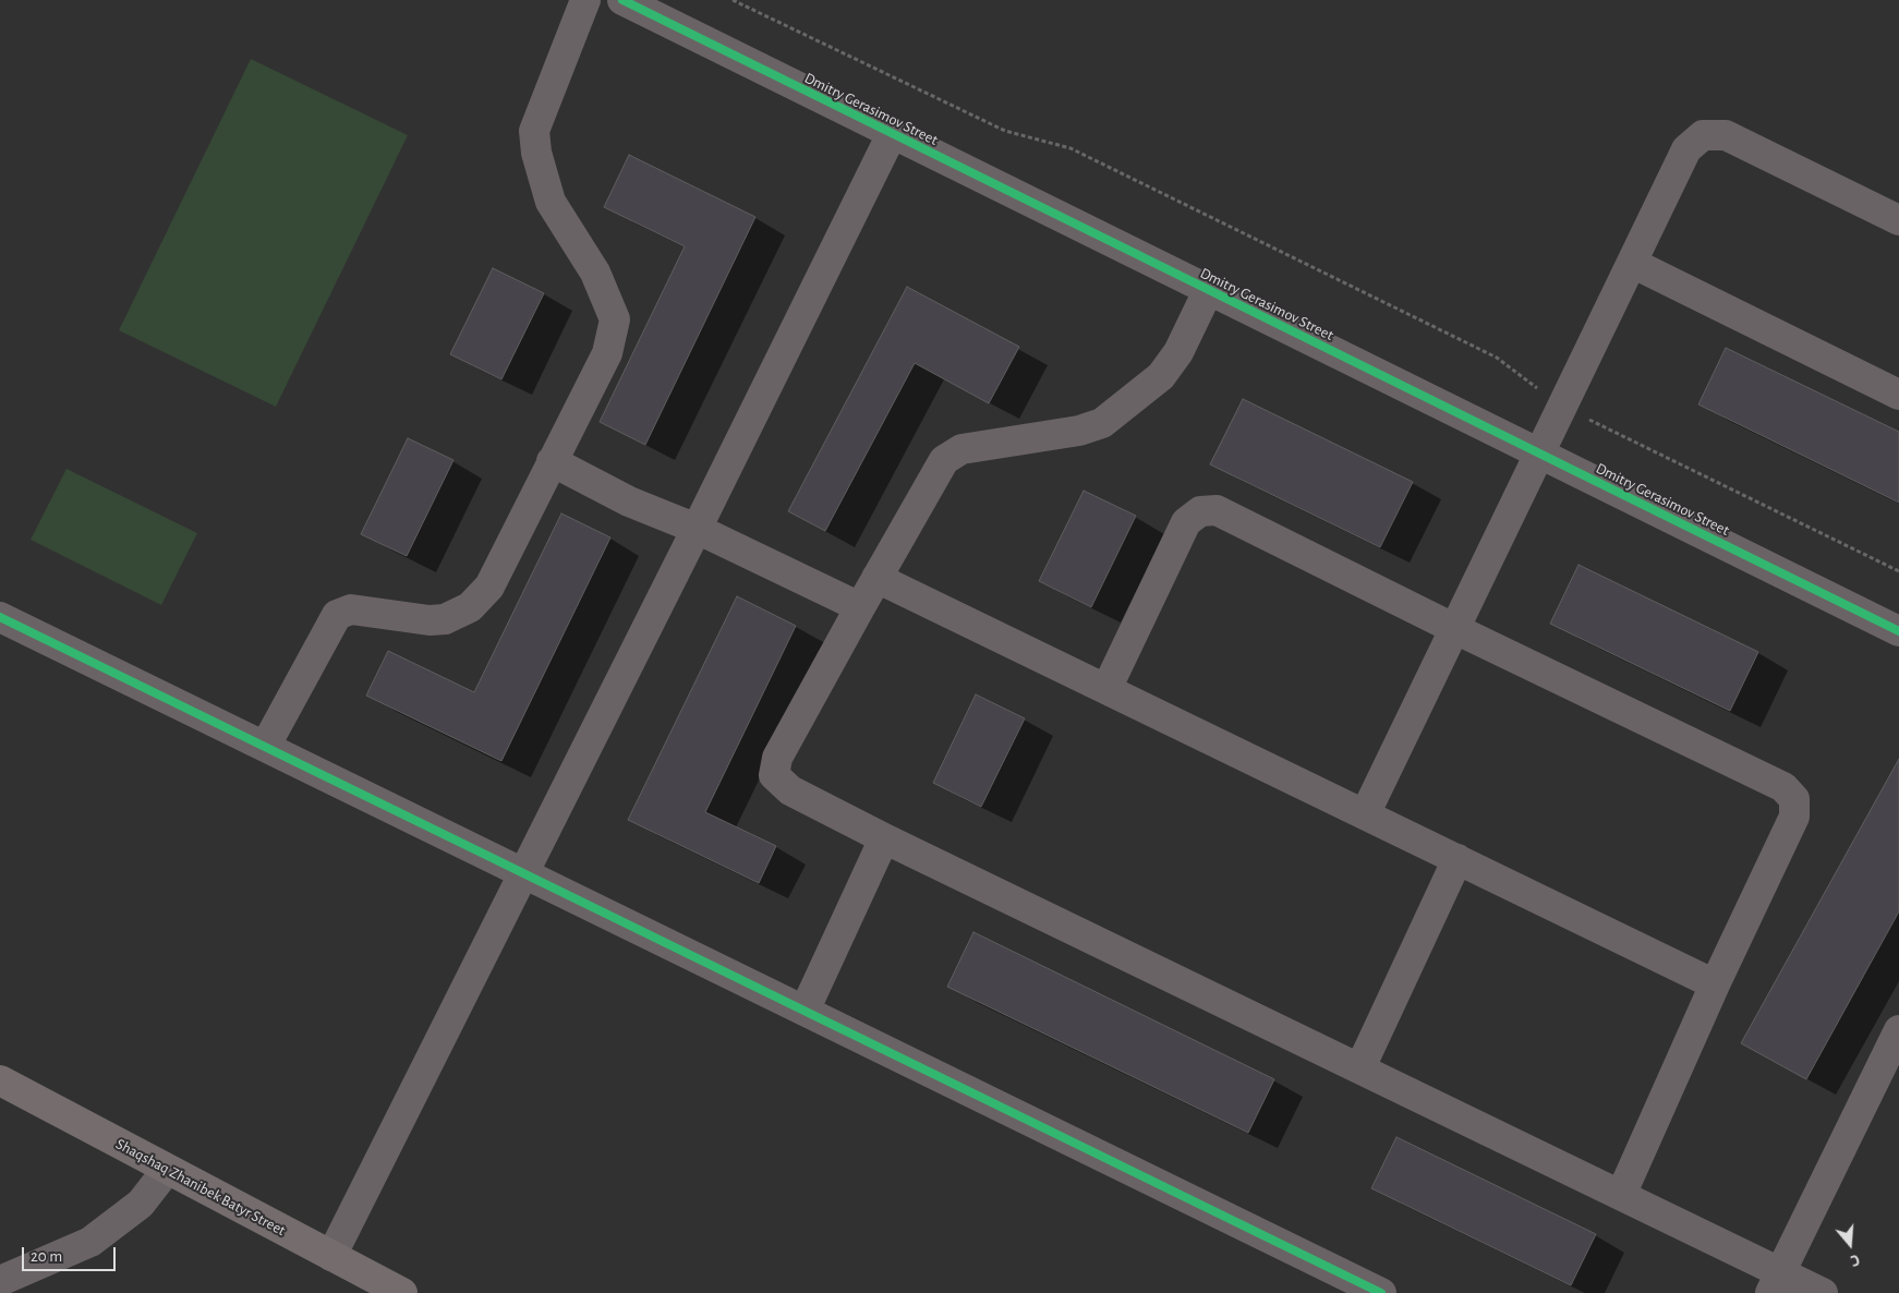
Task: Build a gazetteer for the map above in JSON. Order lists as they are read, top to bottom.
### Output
{
  "streets": {
    "main road": ["Shaqshaq Zhanibek Batyr Street"],
    "street": ["Dmitry Gerasimov Street"]
  },
  "scale_bar": "20 m",
  "north": "bottom"
}
